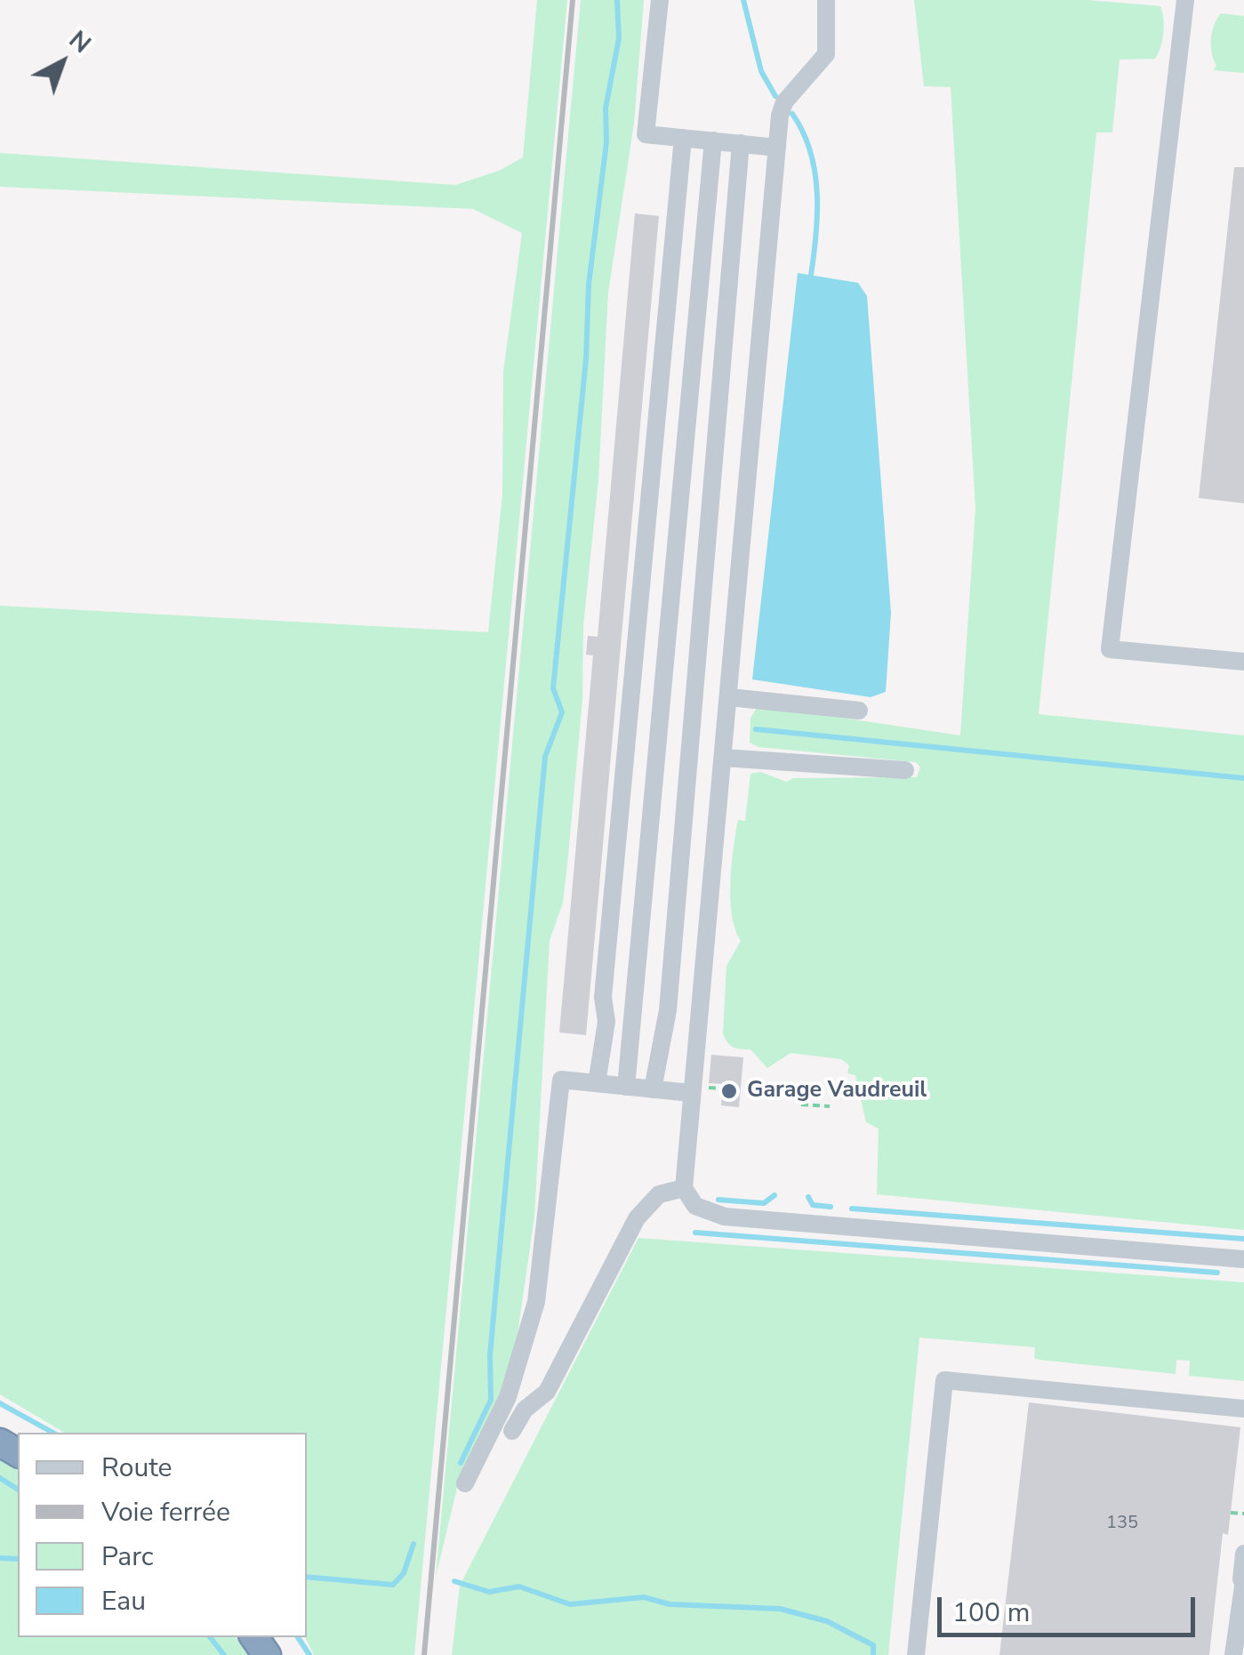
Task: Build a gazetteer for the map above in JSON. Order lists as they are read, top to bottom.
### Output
{
  "places": ["Garage Vaudreuil"],
  "house_numbers": ["135"],
  "legend": [
    "Route",
    "Voie ferrée",
    "Parc",
    "Eau"
  ],
  "scale_bar": "100 m",
  "north": "top right"
}
